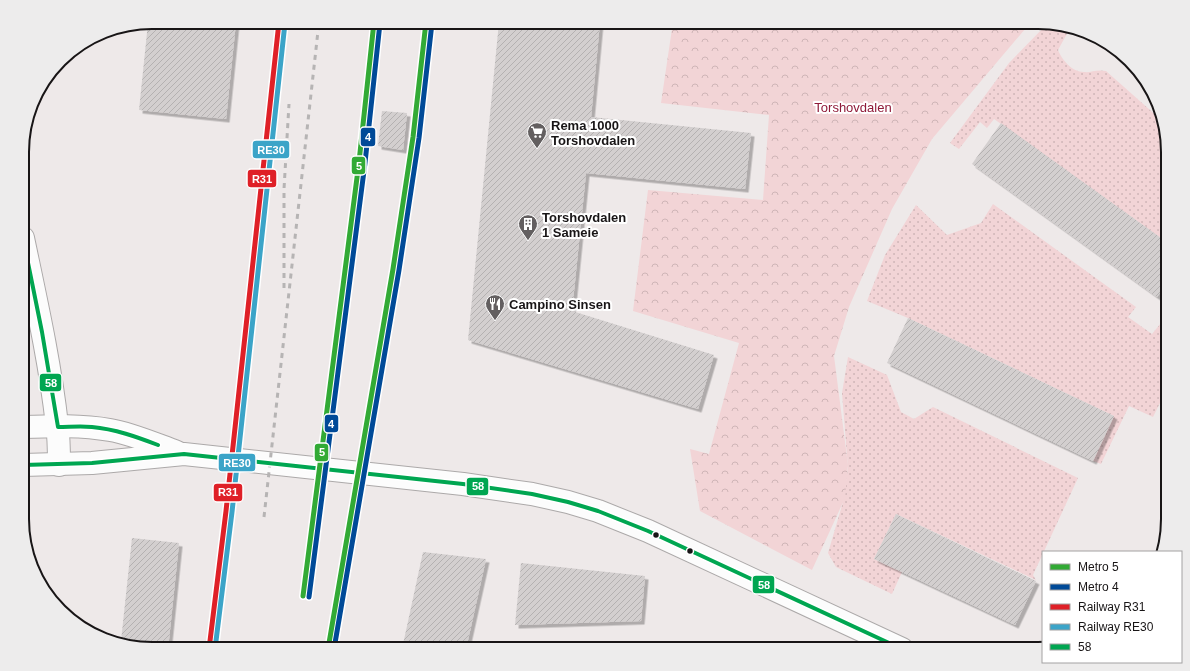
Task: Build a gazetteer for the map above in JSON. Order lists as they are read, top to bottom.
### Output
{
  "parks": ["Torshovdalen"],
  "places": {
    "supermarket": ["Rema 1000 Torshovdalen"],
    "building": ["Torshovdalen 1 Sameie"],
    "restaurant": ["Campino Sinsen"]
  },
  "lines": [
    "metro line 5",
    "metro line 4",
    "rail line R31",
    "rail line RE30",
    "transit line 58"
  ],
  "legend": [
    "Metro 5",
    "Metro 4",
    "Railway R31",
    "Railway RE30",
    "58"
  ]
}
